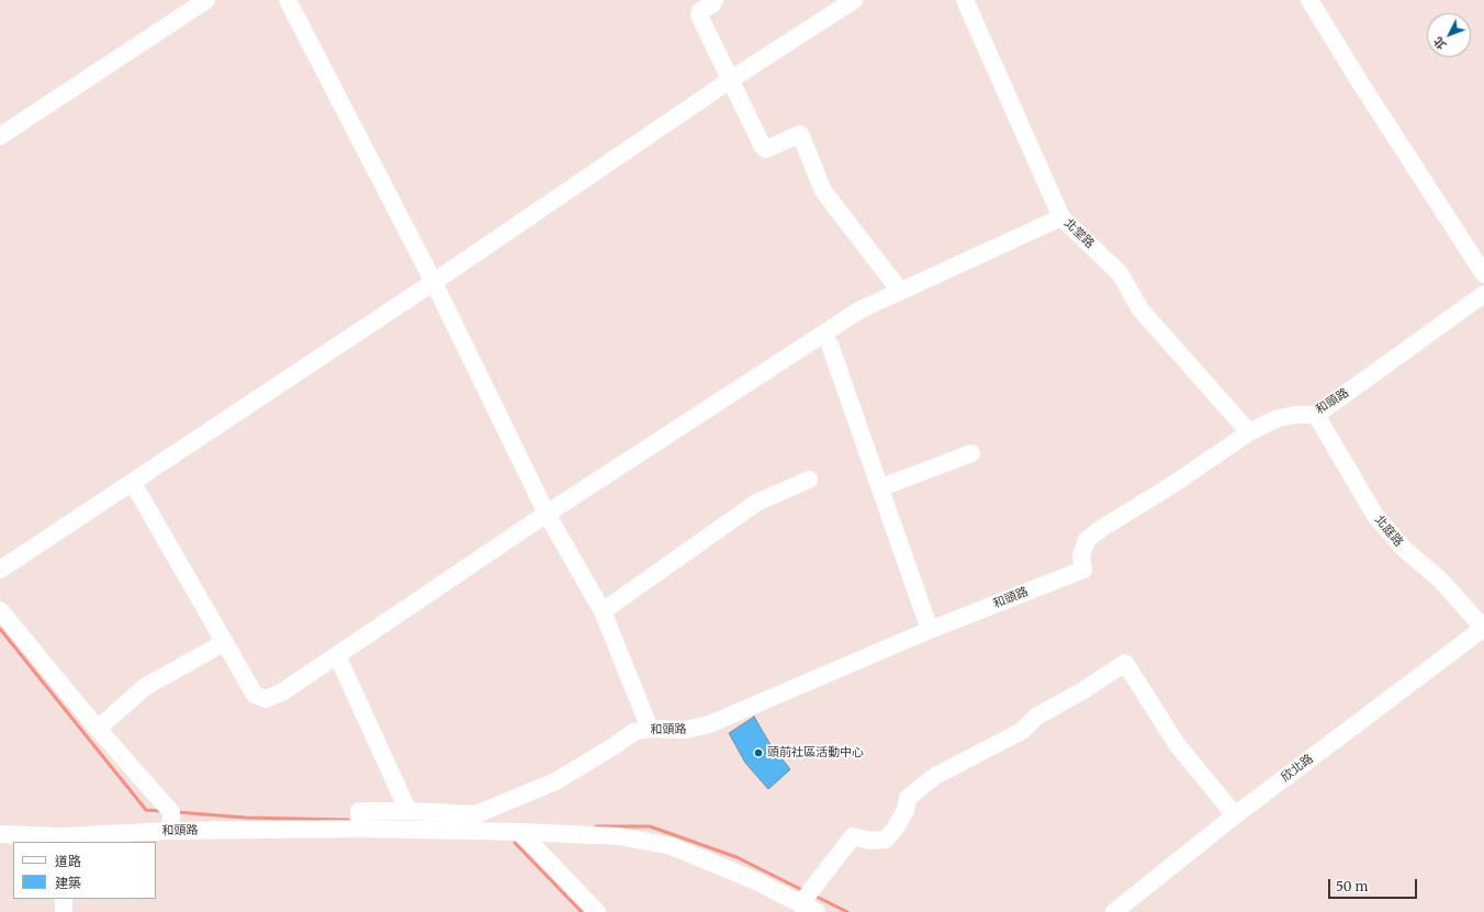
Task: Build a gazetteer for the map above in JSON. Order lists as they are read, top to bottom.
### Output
{
  "streets": {
    "street": [
      "北堂路",
      "和頭路",
      "北庭路",
      "欣北路"
    ]
  },
  "crossings": [
    ["北堂路", "和頭路"],
    ["和頭路", "北庭路"],
    ["北庭路", "欣北路"]
  ],
  "places": ["頭前社區活動中心"],
  "legend": ["道路", "建築"],
  "scale_bar": "50 m",
  "north": "bottom left"
}
